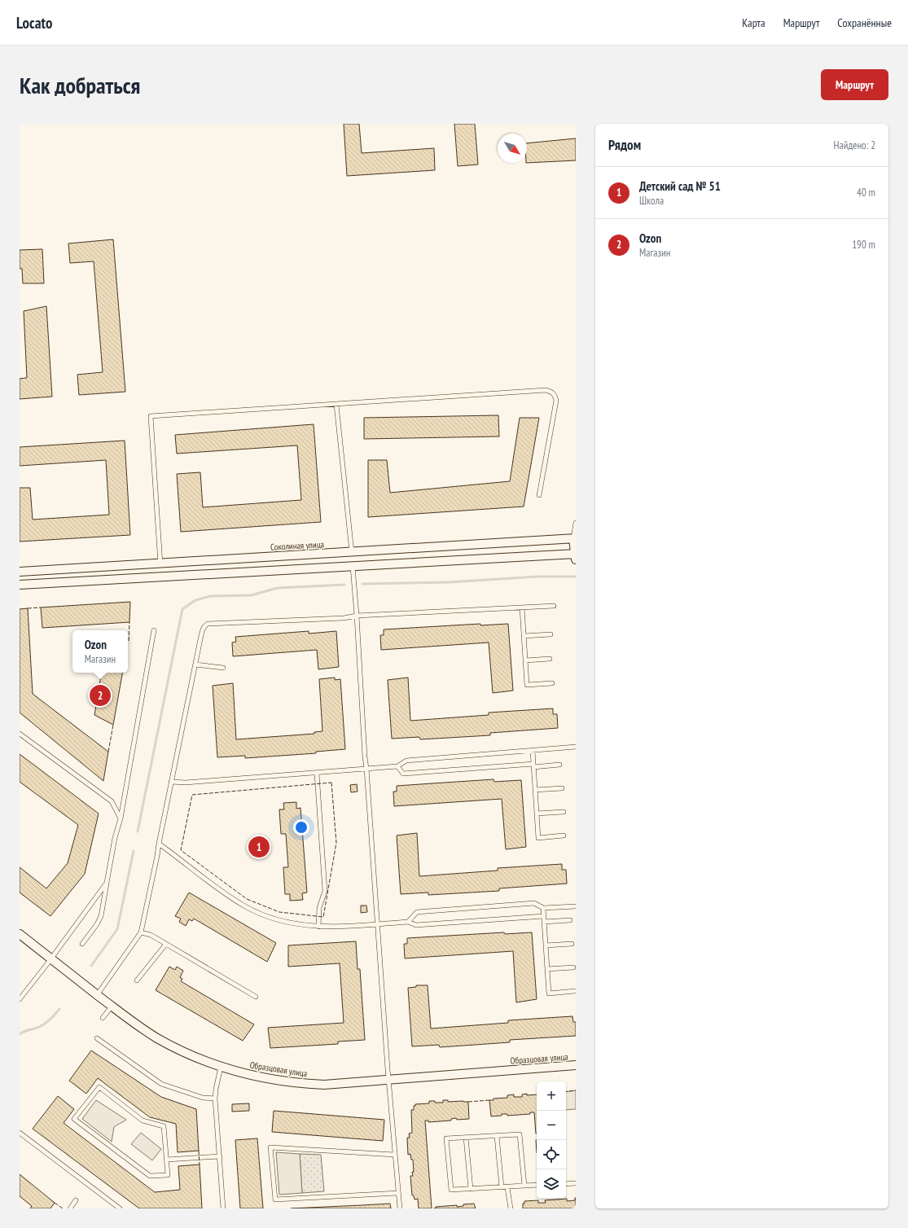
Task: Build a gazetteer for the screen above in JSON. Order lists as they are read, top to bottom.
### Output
{
  "streets": {
    "street": ["Соколиная улица", "Образцовая улица"]
  },
  "north": "bottom right",
  "page": {
    "header": "Locato",
    "nav": ["Карта", "Маршрут", "Сохранённые"],
    "buttons": "Маршрут",
    "title": "Как добраться",
    "heading": ["Рядом", "Найдено: 2"],
    "list": [
      {
        "mark": "1",
        "name": "Детский сад № 51",
        "note": "Школа",
        "value": "40 m"
      },
      {
        "mark": "2",
        "name": "Ozon",
        "note": "Магазин",
        "value": "190 m"
      }
    ],
    "popup": ["Ozon", "Магазин"],
    "pins": ["2", "1"],
    "map_buttons": ["+", "−"]
  }
}
